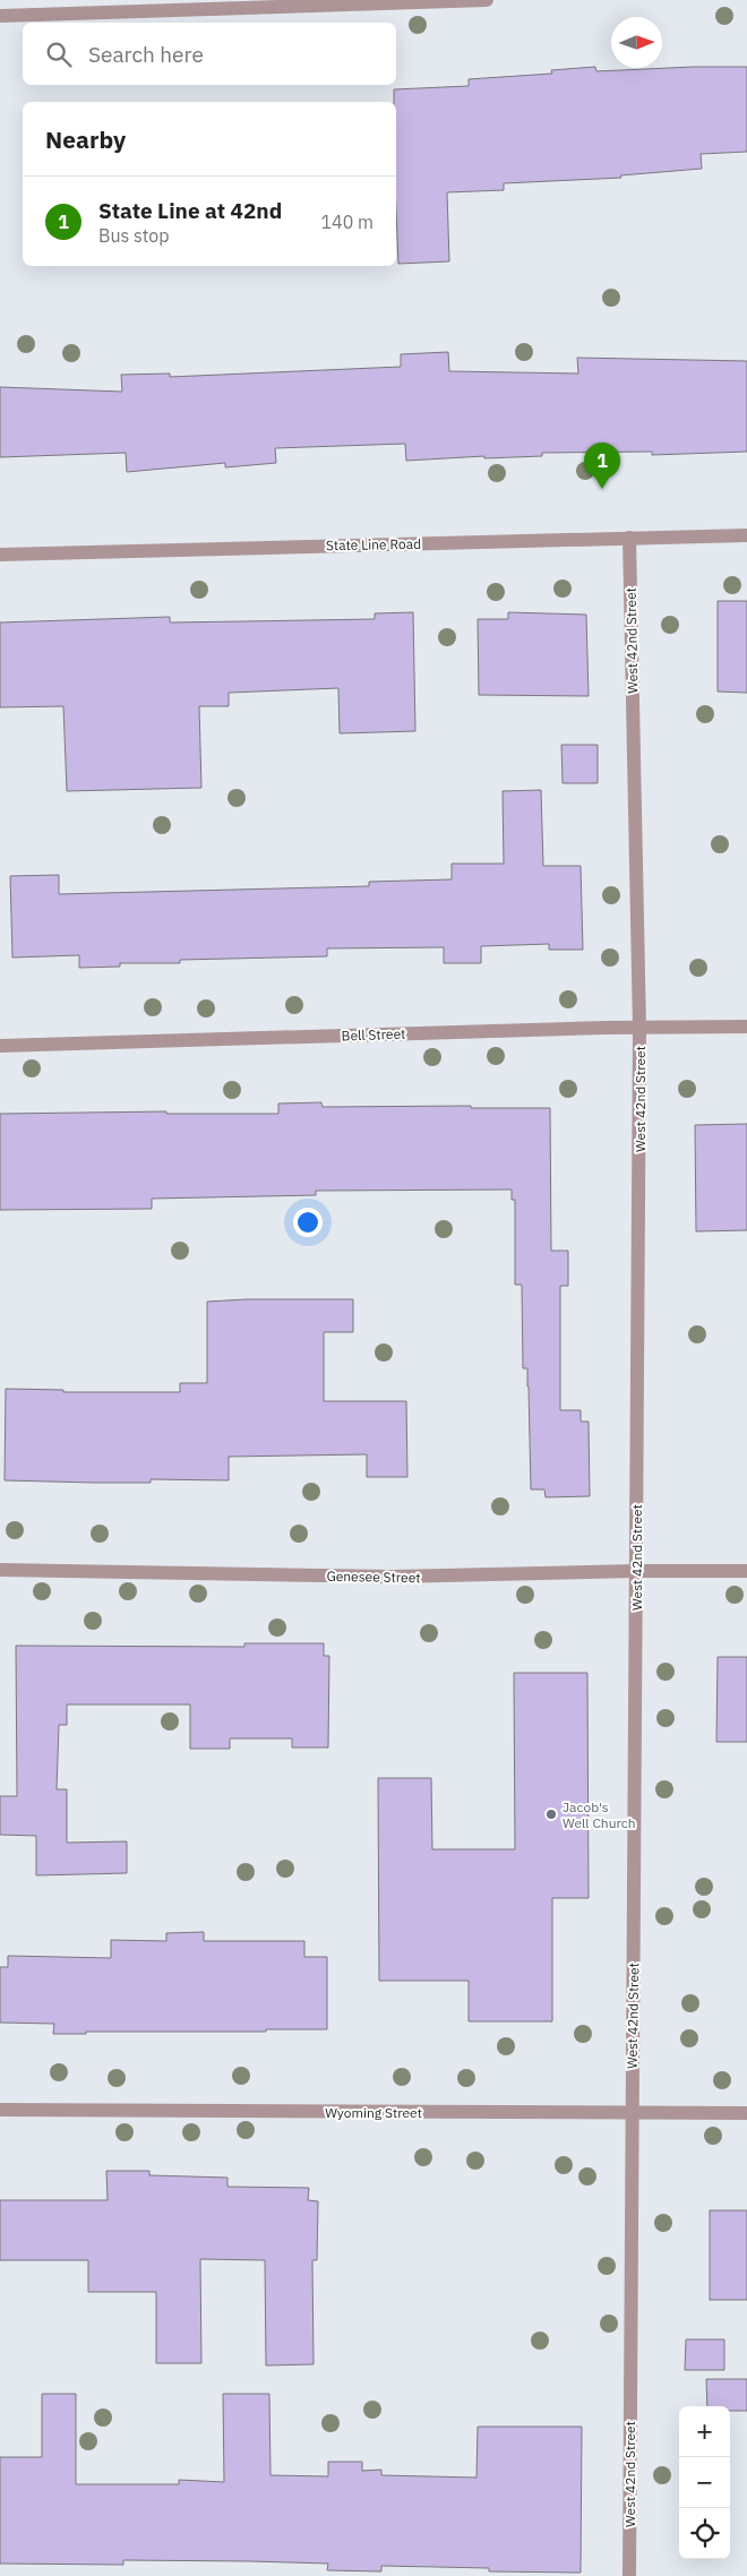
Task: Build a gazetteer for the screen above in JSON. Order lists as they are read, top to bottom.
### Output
{
  "streets": {
    "street": [
      "State Line Road",
      "West 42nd Street",
      "Bell Street",
      "Genesee Street",
      "Wyoming Street"
    ]
  },
  "crossings": [
    ["State Line Road", "West 42nd Street"],
    ["West 42nd Street", "Bell Street"],
    ["West 42nd Street", "Genesee Street"],
    ["West 42nd Street", "Wyoming Street"]
  ],
  "places": ["Jacob's Well Church"],
  "north": "right",
  "page": {
    "search": "Search here",
    "heading": "Nearby",
    "list": [
      {
        "mark": "1",
        "name": "State Line at 42nd",
        "note": "Bus stop",
        "value": "140 m"
      }
    ],
    "pins": "1",
    "map_buttons": ["+", "−"]
  }
}
